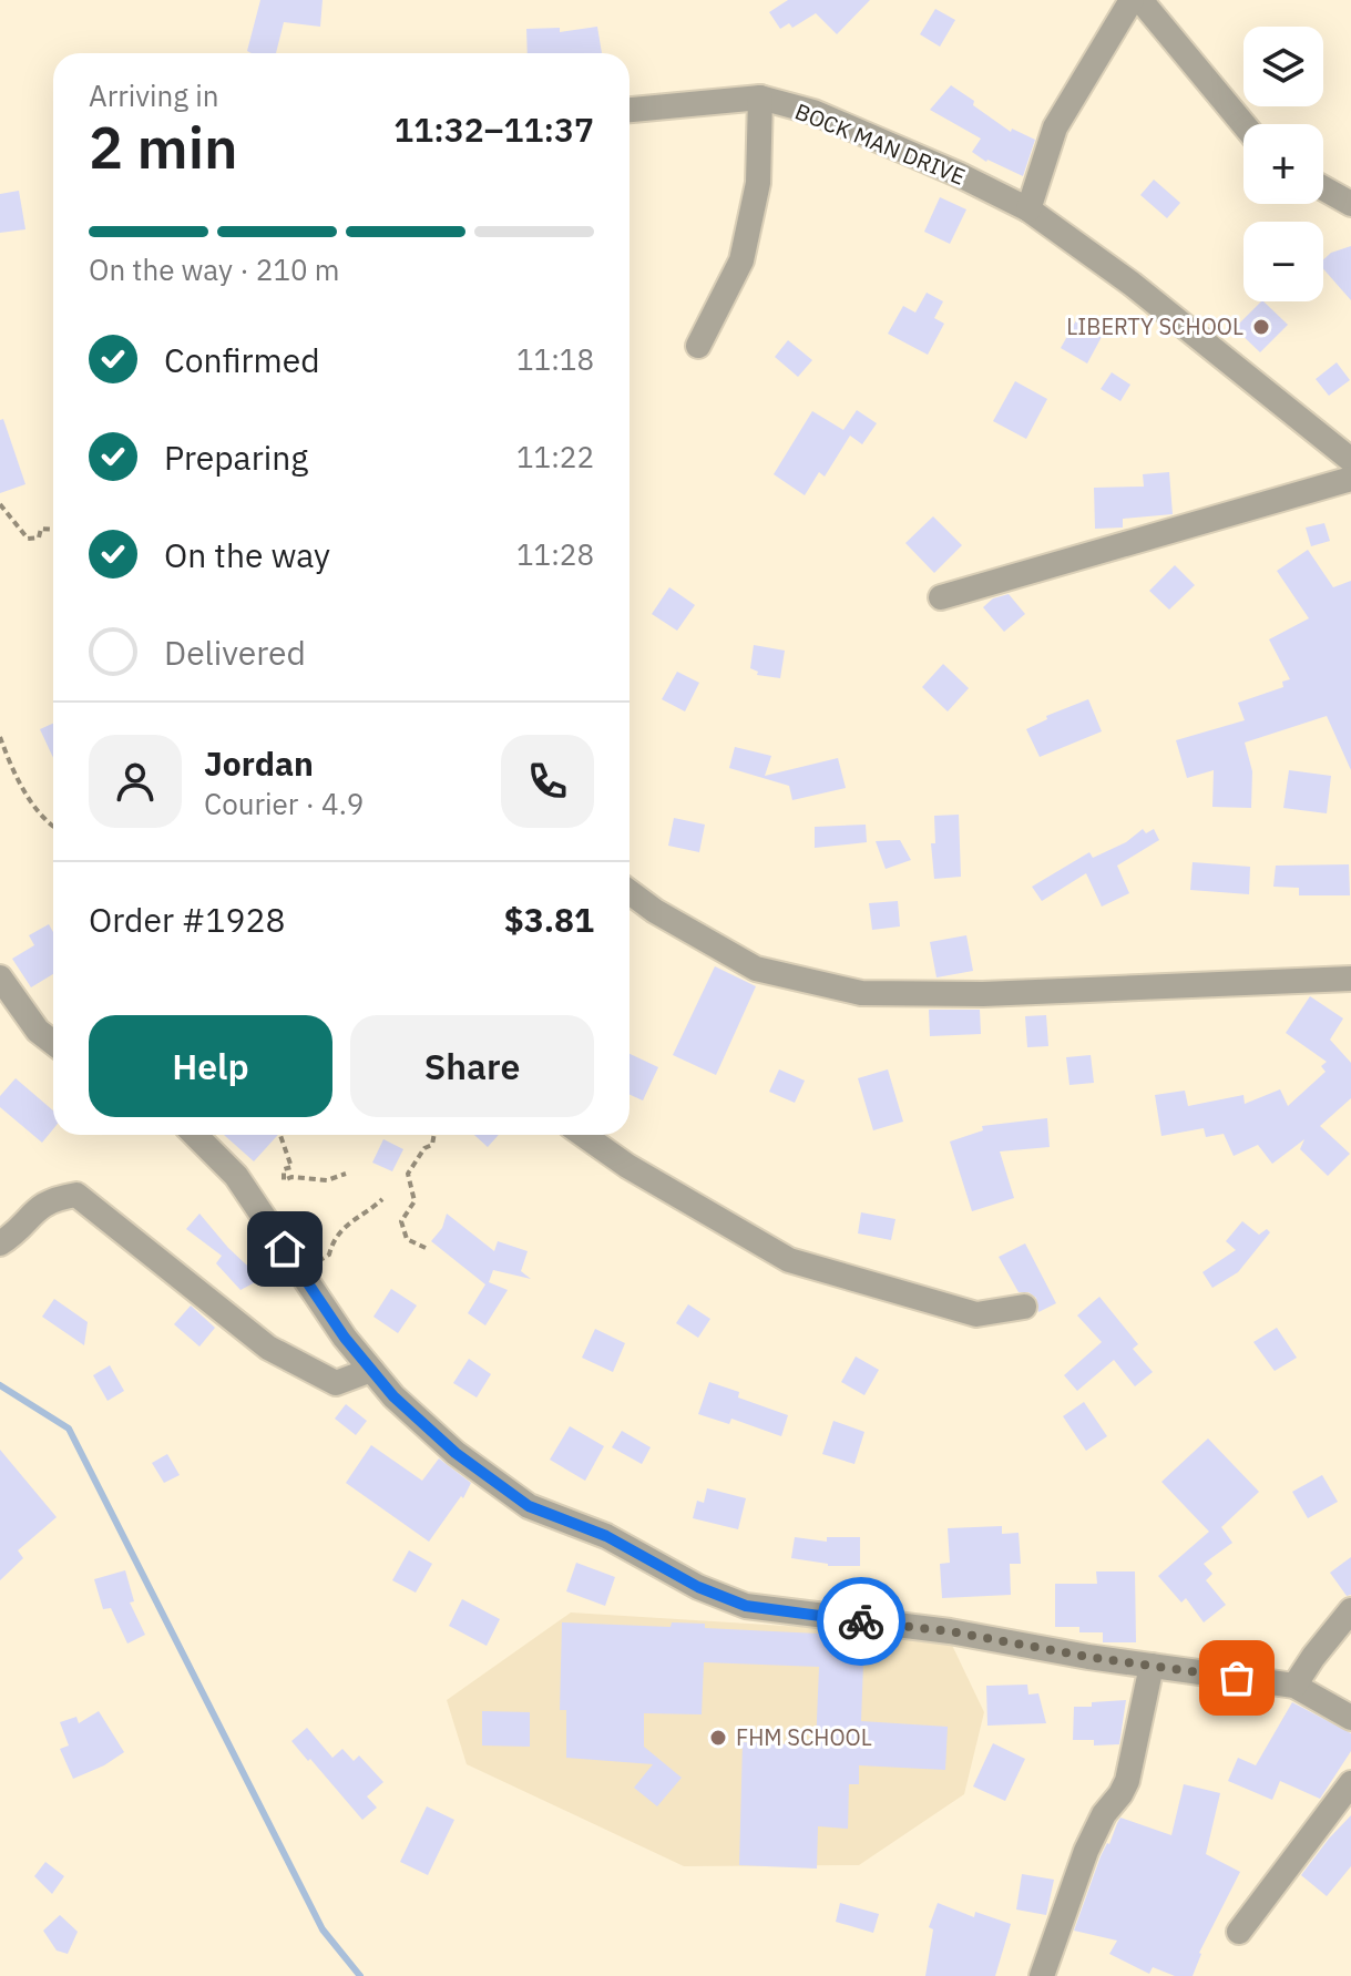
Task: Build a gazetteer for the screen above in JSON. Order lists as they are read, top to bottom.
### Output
{
  "streets": {
    "street": ["BOCK MAN DRIVE"]
  },
  "places": ["LIBERTY SCHOOL", "FHM SCHOOL"],
  "page": {
    "map_buttons": ["+", "−"],
    "heading": ["2 min", "Arriving in", "11:32–11:37"],
    "panel": [
      "Jordan",
      "Courier · 4.9",
      "Order #1928",
      "$3.81"
    ],
    "bar": "On the way · 210 m",
    "list": [
      ["Confirmed", "11:18"],
      ["Preparing", "11:22"],
      ["On the way", "11:28"],
      "Delivered"
    ],
    "buttons": ["Help", "Share"]
  }
}
